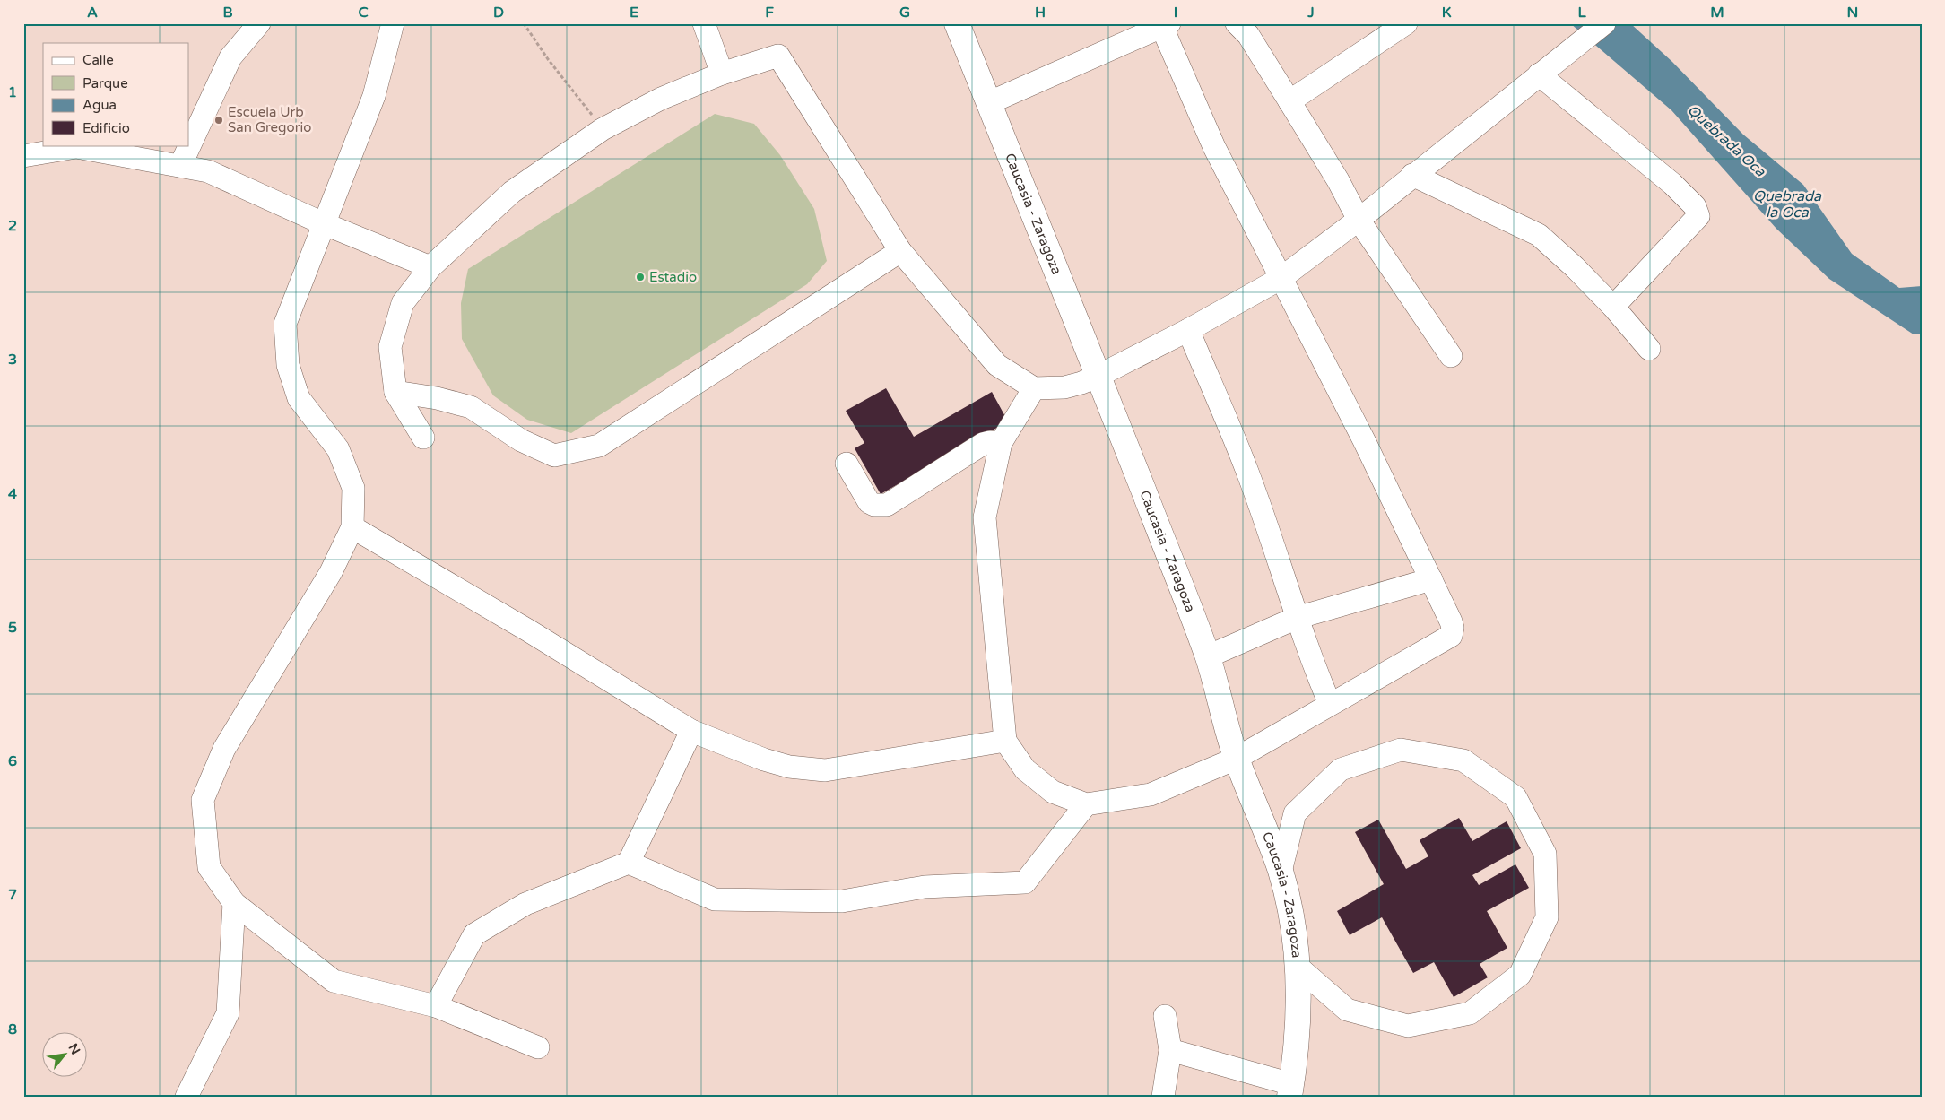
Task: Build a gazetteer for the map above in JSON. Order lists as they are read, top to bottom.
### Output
{
  "streets": {
    "main road": ["Caucasia - Zaragoza"]
  },
  "water": ["Quebrada Oca", "Quebrada la Oca"],
  "places": ["Escuela Urb San Gregorio", "Estadio"],
  "legend": [
    "Calle",
    "Parque",
    "Agua",
    "Edificio"
  ],
  "north": "top right",
  "grid": {
    "columns": [
      "A",
      "B",
      "C",
      "D",
      "E",
      "F",
      "G",
      "H",
      "I",
      "J",
      "K",
      "L",
      "M",
      "N"
    ],
    "rows": [
      "1",
      "2",
      "3",
      "4",
      "5",
      "6",
      "7",
      "8"
    ]
  }
}
